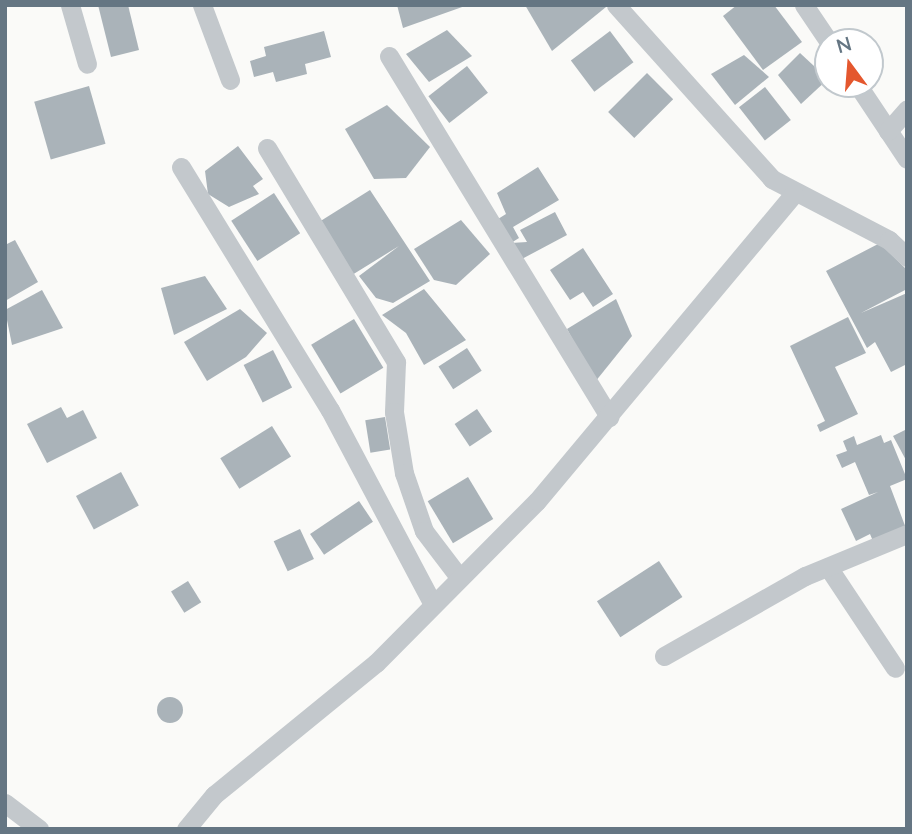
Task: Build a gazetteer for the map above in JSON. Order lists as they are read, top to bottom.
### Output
{
  "north": "top"
}
